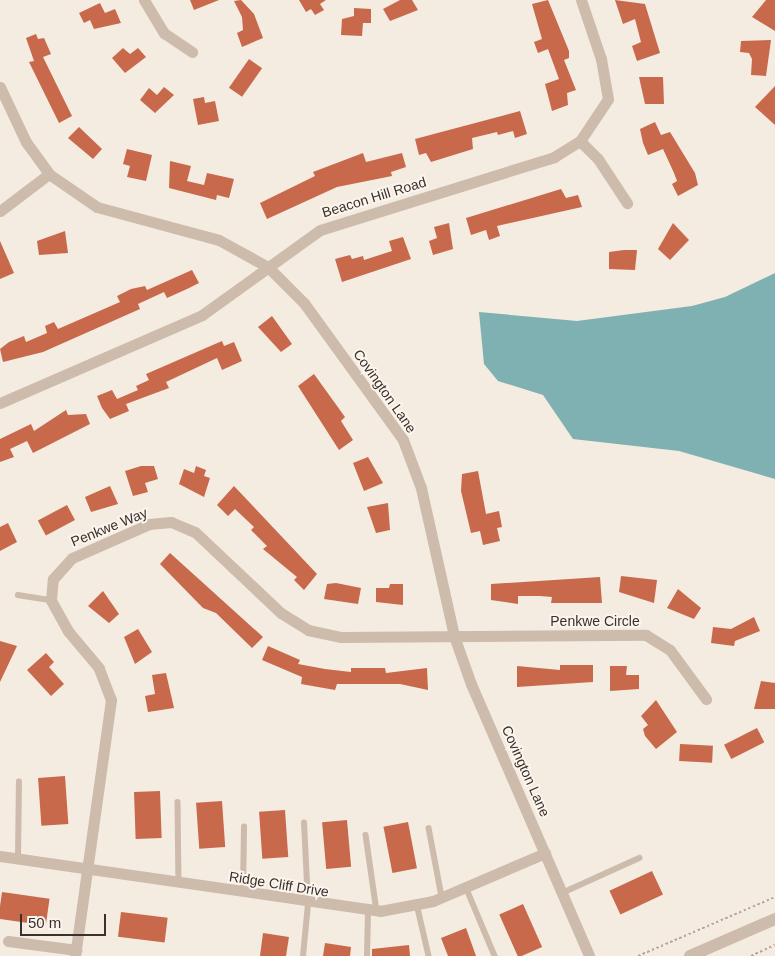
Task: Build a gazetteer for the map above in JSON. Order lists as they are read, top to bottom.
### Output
{
  "streets": {
    "street": [
      "Beacon Hill Road",
      "Covington Lane",
      "Penkwe Way",
      "Penkwe Circle",
      "Ridge Cliff Drive"
    ]
  },
  "crossings": [
    ["Beacon Hill Road", "Covington Lane"],
    ["Covington Lane", "Penkwe Way"],
    ["Covington Lane", "Penkwe Circle"],
    ["Covington Lane", "Ridge Cliff Drive"],
    ["Penkwe Way", "Penkwe Circle"]
  ],
  "scale_bar": "50 m"
}
